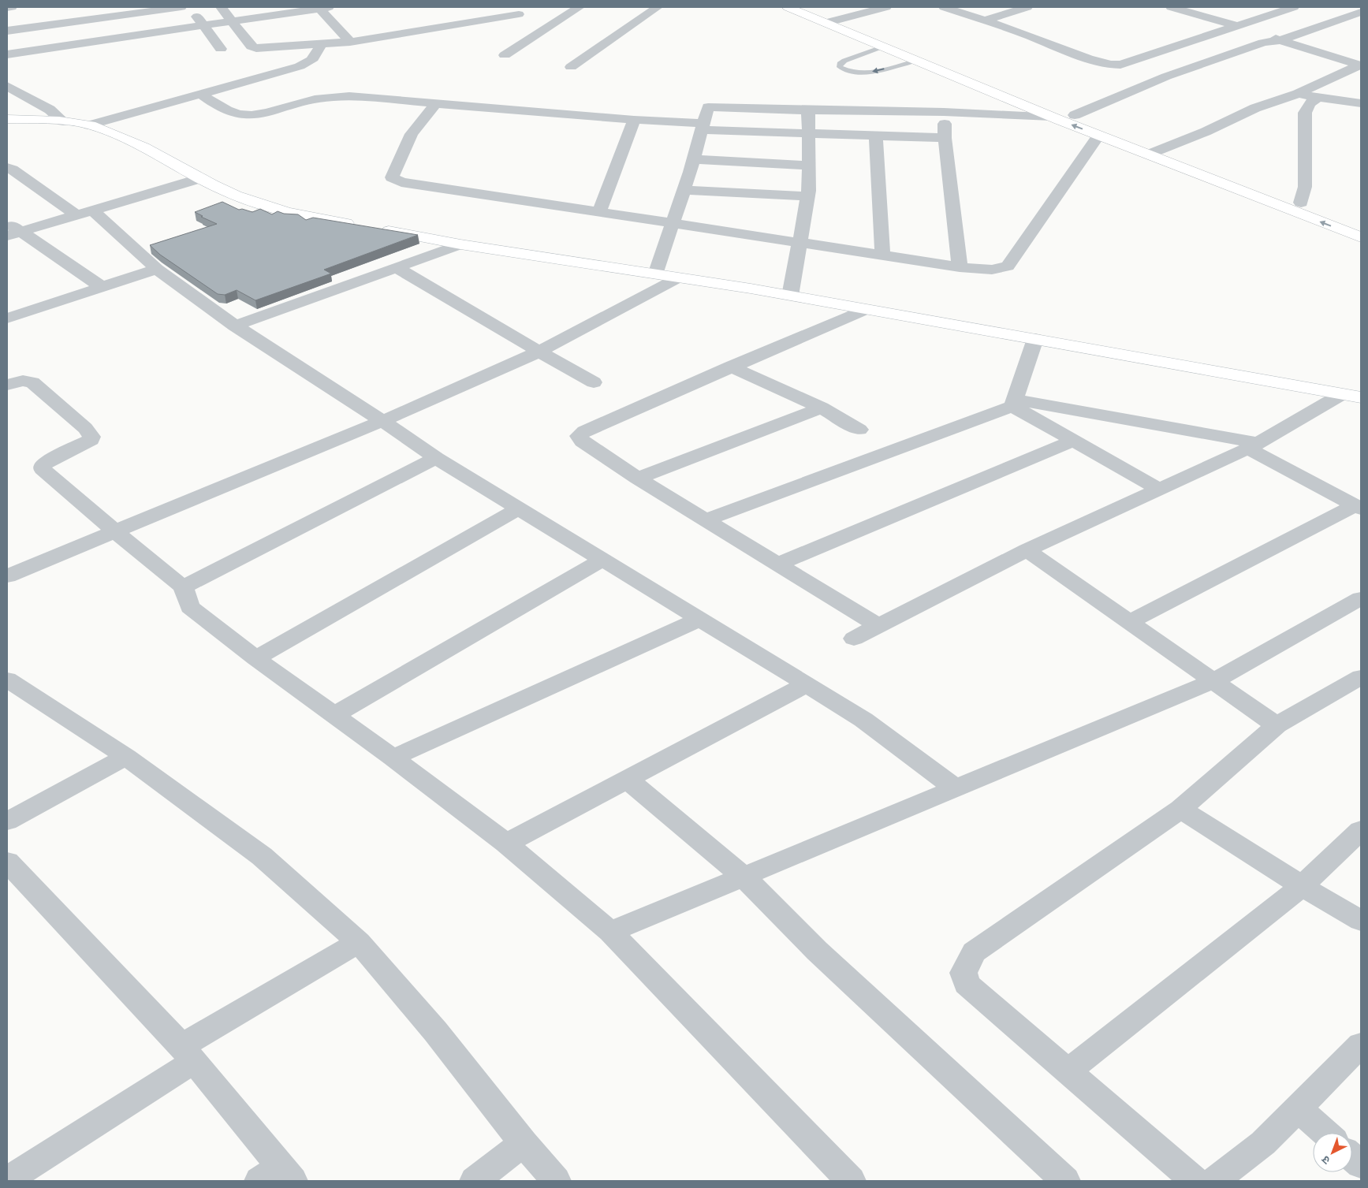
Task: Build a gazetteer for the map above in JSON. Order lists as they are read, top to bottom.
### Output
{
  "north": "bottom left"
}
